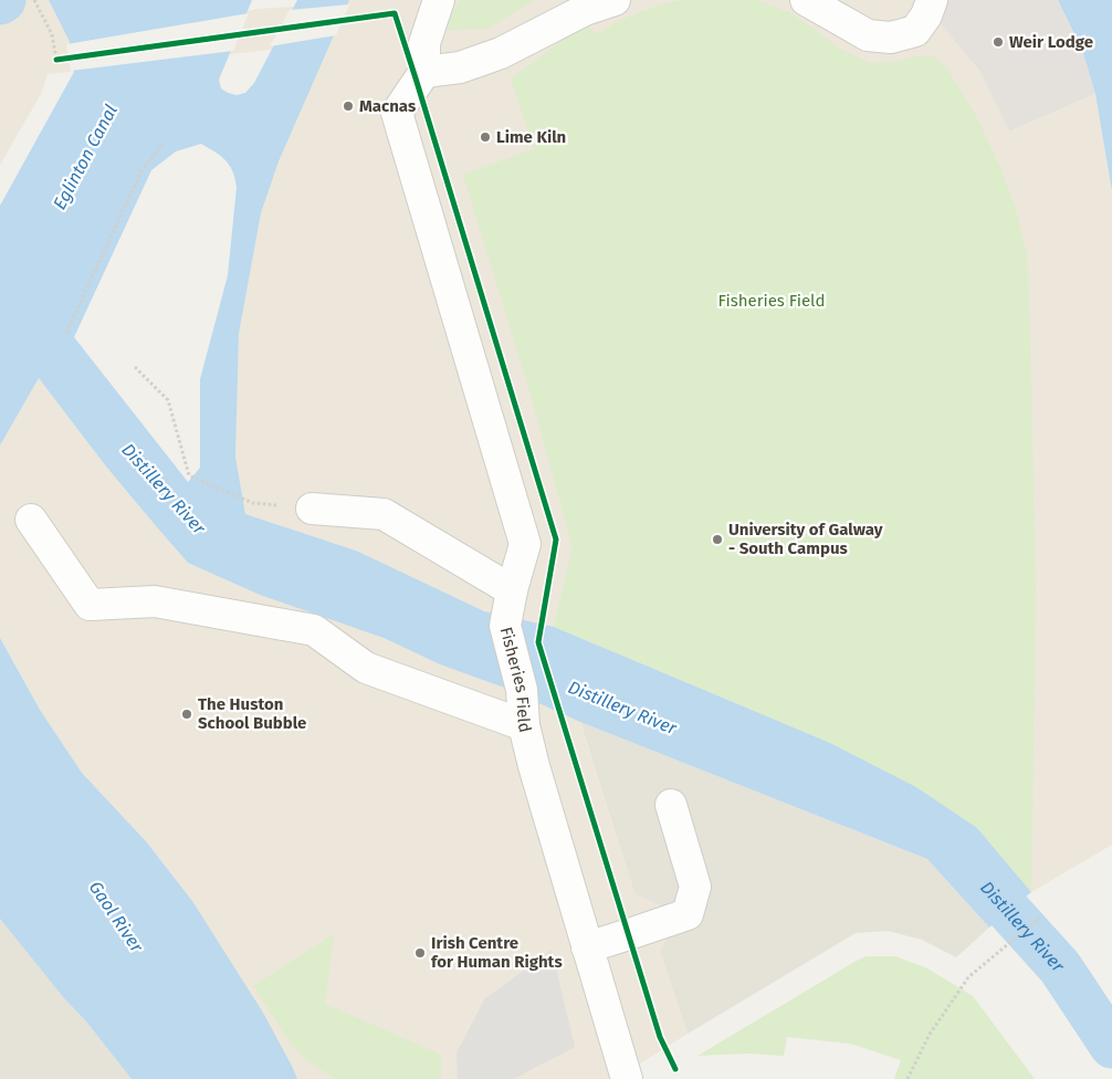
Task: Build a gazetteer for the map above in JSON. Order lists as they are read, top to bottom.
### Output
{
  "streets": {
    "lane": ["Fisheries Field"]
  },
  "water": ["Eglinton Canal", "Distillery River", "Gaol River"],
  "parks": ["Fisheries Field"],
  "places": [
    "Weir Lodge",
    "Macnas",
    "Lime Kiln",
    "University of Galway - South Campus",
    "The Huston School Bubble",
    "Irish Centre for Human Rights"
  ]
}
